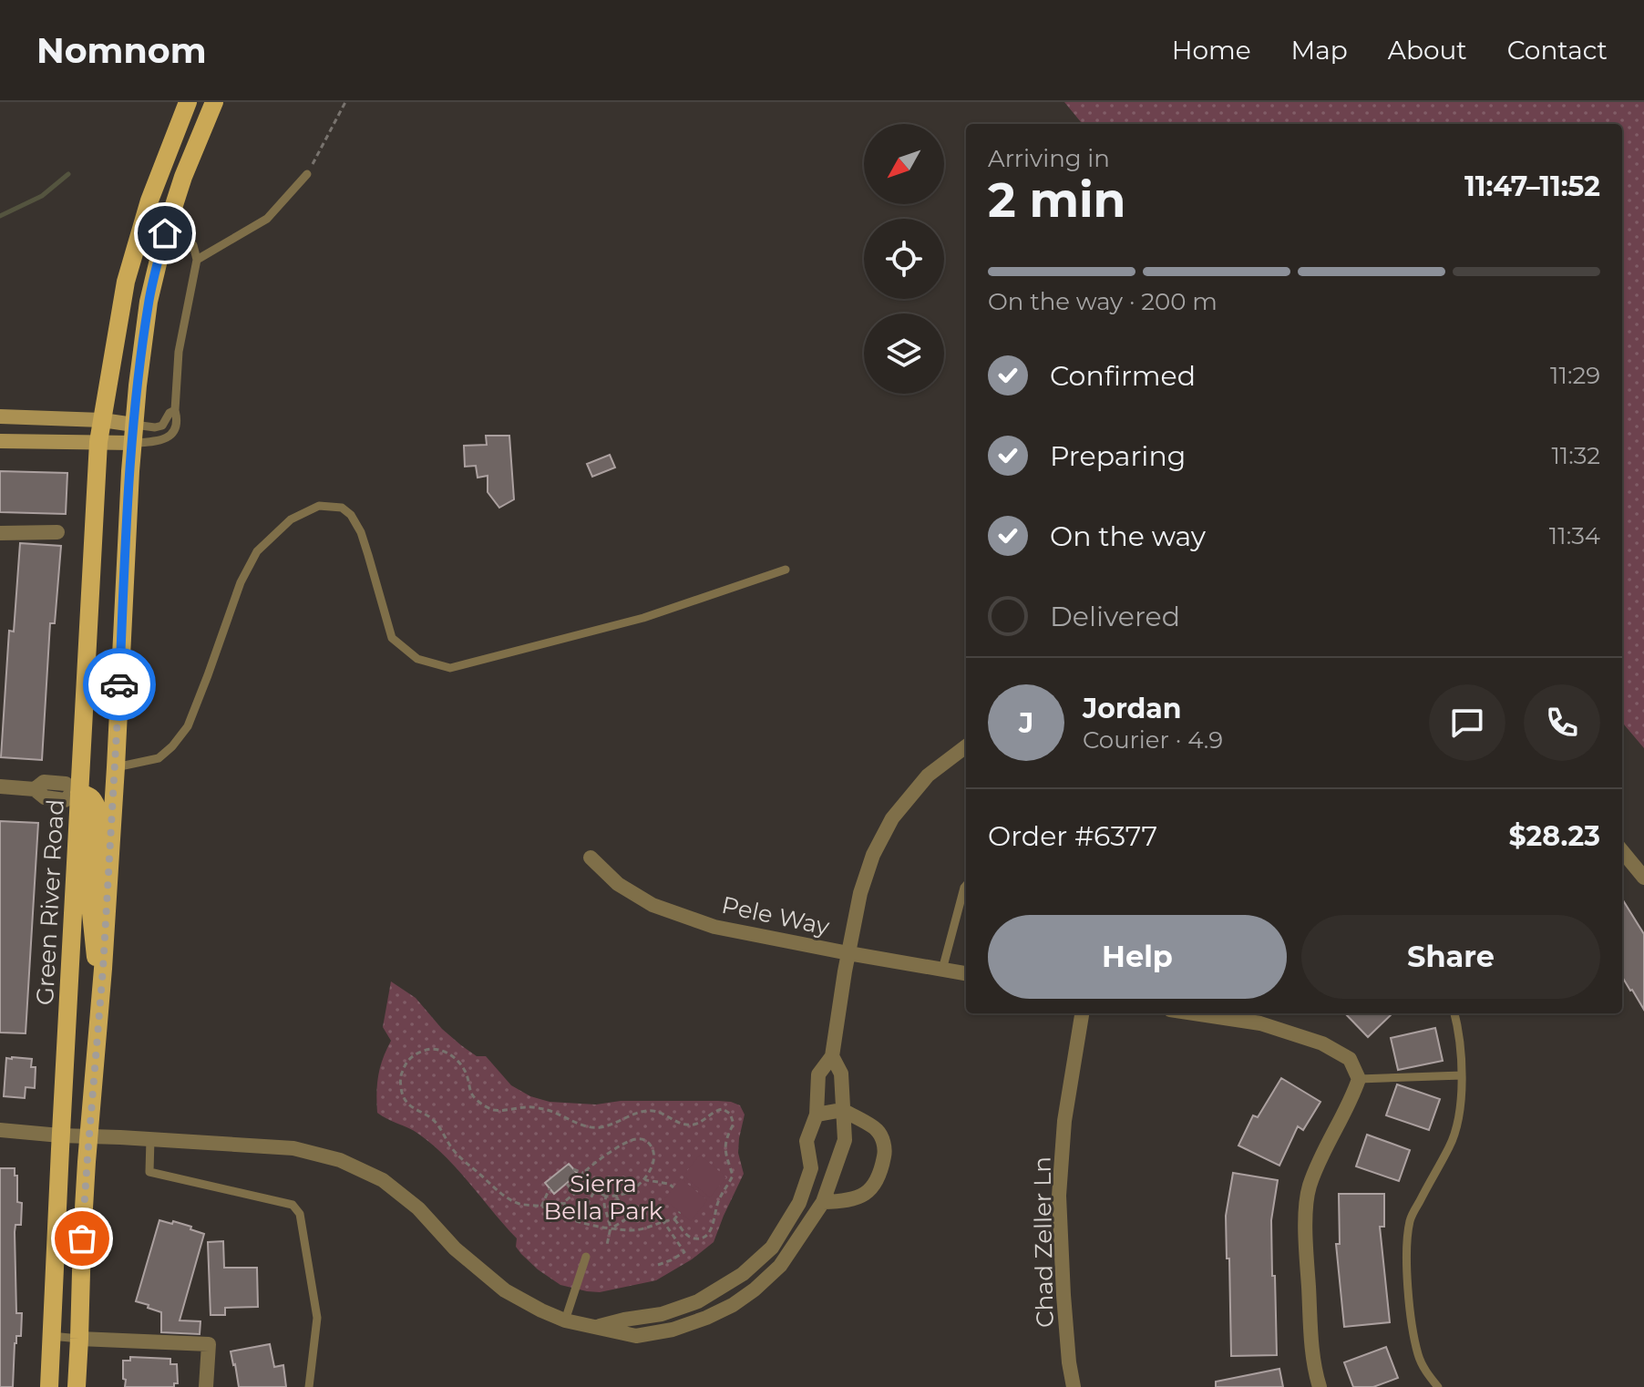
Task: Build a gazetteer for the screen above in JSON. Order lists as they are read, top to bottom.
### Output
{
  "streets": {
    "main road": ["Green River Road"],
    "street": ["Pele Way", "Chad Zeller Ln"]
  },
  "parks": ["Sierra Bella Park"],
  "north": "bottom left",
  "page": {
    "header": "Nomnom",
    "nav": [
      "Home",
      "Map",
      "About",
      "Contact"
    ],
    "heading": ["2 min", "Arriving in", "11:47–11:52"],
    "panel": [
      "Jordan",
      "Courier · 4.9",
      "Order #6377",
      "$28.23"
    ],
    "bar": "On the way · 200 m",
    "list": [
      ["Confirmed", "11:29"],
      ["Preparing", "11:32"],
      ["On the way", "11:34"],
      "Delivered"
    ],
    "round": "J",
    "buttons": ["Help", "Share"]
  }
}
